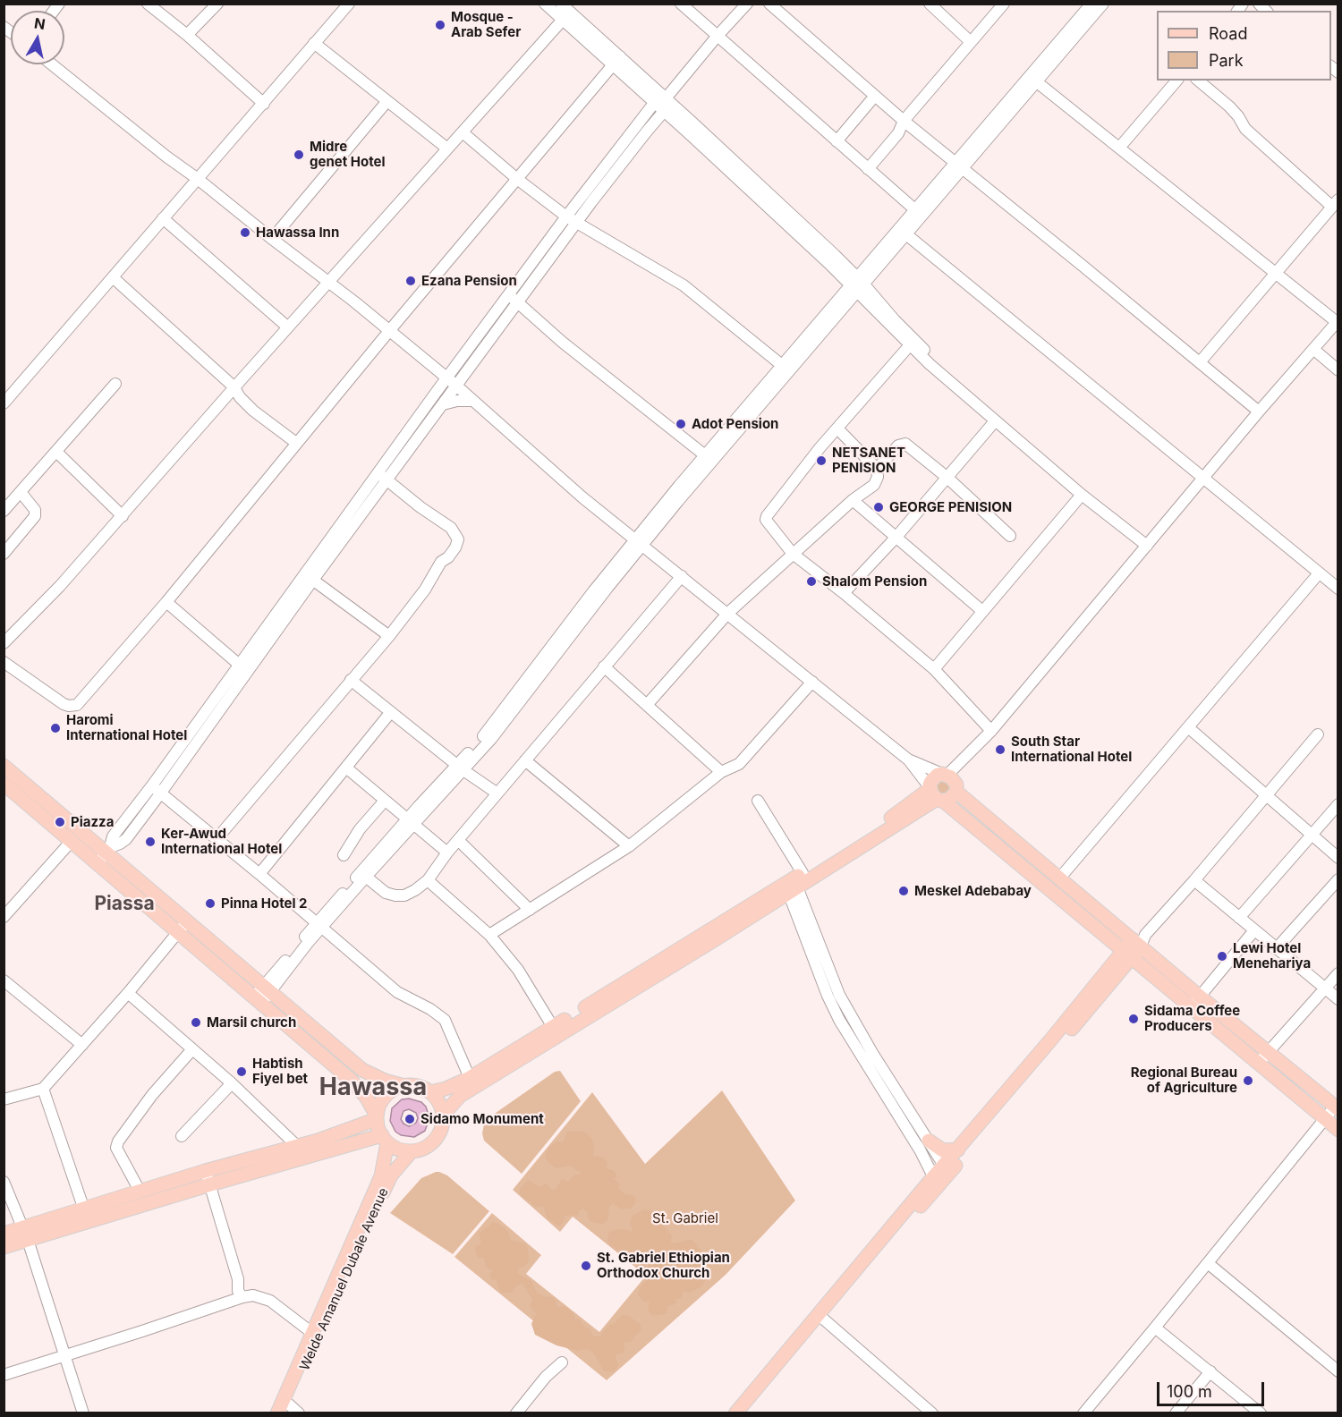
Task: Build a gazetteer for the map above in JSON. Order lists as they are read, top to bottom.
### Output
{
  "streets": {
    "main road": ["Welde Amanuel Dubale Avenue"]
  },
  "districts": ["Piassa", "Hawassa"],
  "parks": ["St. Gabriel"],
  "places": [
    "Mosque - Arab Sefer",
    "Midre genet Hotel",
    "Hawassa Inn",
    "Ezana Pension",
    "Adot Pension",
    "NETSANET PENISION",
    "GEORGE PENISION",
    "Shalom Pension",
    "Haromi International Hotel",
    "South Star International Hotel",
    "Piazza",
    "Ker-Awud International Hotel",
    "Meskel Adebabay",
    "Pinna Hotel 2",
    "Lewi Hotel Menehariya",
    "Sidama Coffee Producers",
    "Marsil church",
    "Habtish Fiyel bet",
    "Regional Bureau of Agriculture",
    "Sidamo Monument",
    "St. Gabriel Ethiopian Orthodox Church"
  ],
  "legend": ["Road", "Park"],
  "scale_bar": "100 m",
  "north": "top"
}
